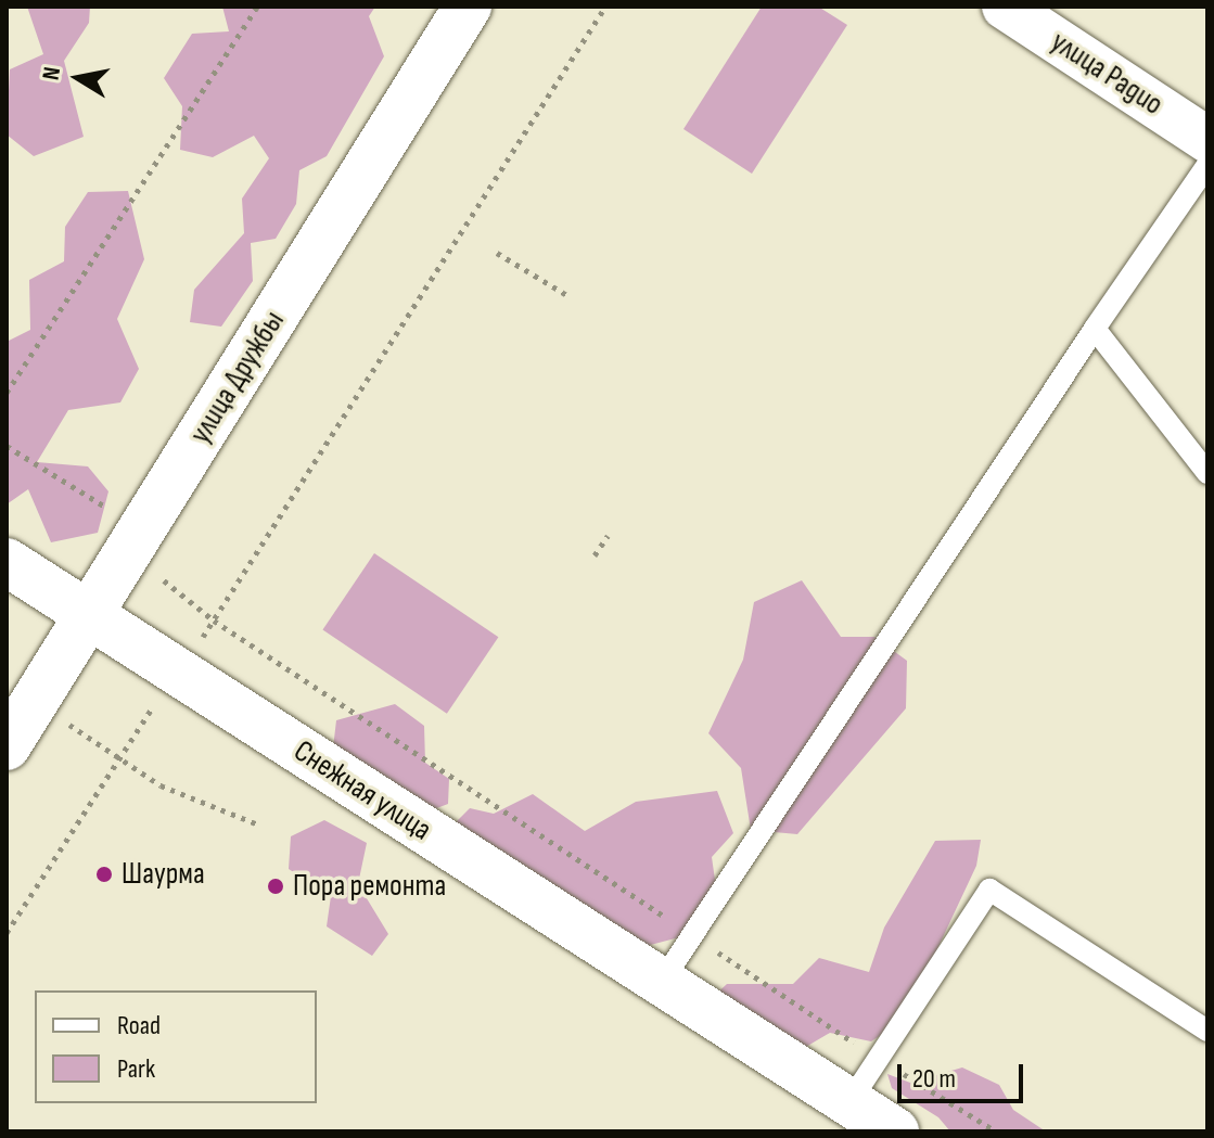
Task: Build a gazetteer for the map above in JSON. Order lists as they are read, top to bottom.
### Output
{
  "streets": {
    "street": ["улица Радио", "улица Дружбы", "Снежная улица"]
  },
  "crossings": [
    ["улица Дружбы", "Снежная улица"]
  ],
  "places": ["Шаурма", "Пора ремонта"],
  "legend": ["Road", "Park"],
  "scale_bar": "20 m",
  "north": "left"
}
